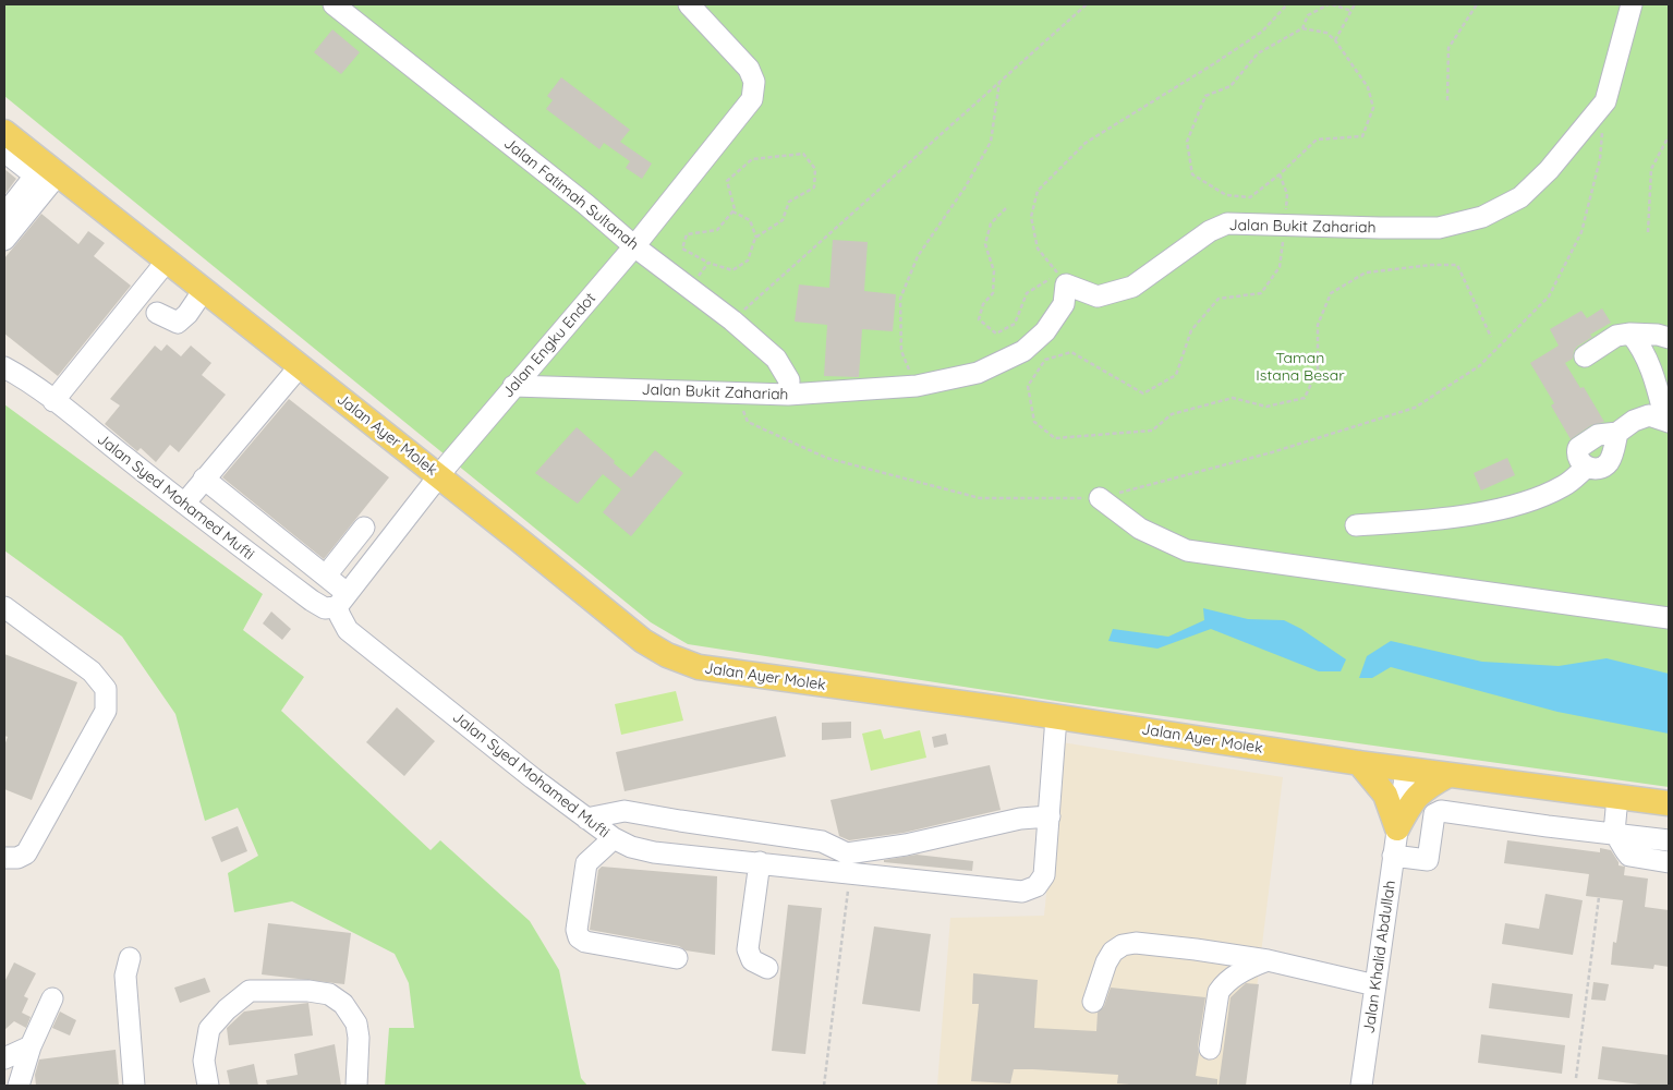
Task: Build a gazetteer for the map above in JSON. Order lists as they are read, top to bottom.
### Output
{
  "streets": {
    "main road": ["Jalan Ayer Molek"],
    "street": [
      "Jalan Fatimah Sultanah",
      "Jalan Bukit Zahariah",
      "Jalan Engku Endot",
      "Jalan Syed Mohamed Mufti",
      "Jalan Khalid Abdullah"
    ]
  },
  "crossings": [
    ["Jalan Fatimah Sultanah", "Jalan Bukit Zahariah"],
    ["Jalan Fatimah Sultanah", "Jalan Engku Endot"],
    ["Jalan Bukit Zahariah", "Jalan Engku Endot"],
    ["Jalan Engku Endot", "Jalan Ayer Molek"],
    ["Jalan Engku Endot", "Jalan Syed Mohamed Mufti"],
    ["Jalan Ayer Molek", "Jalan Syed Mohamed Mufti"],
    ["Jalan Ayer Molek", "Jalan Khalid Abdullah"]
  ],
  "parks": ["Taman Istana Besar"]
}
